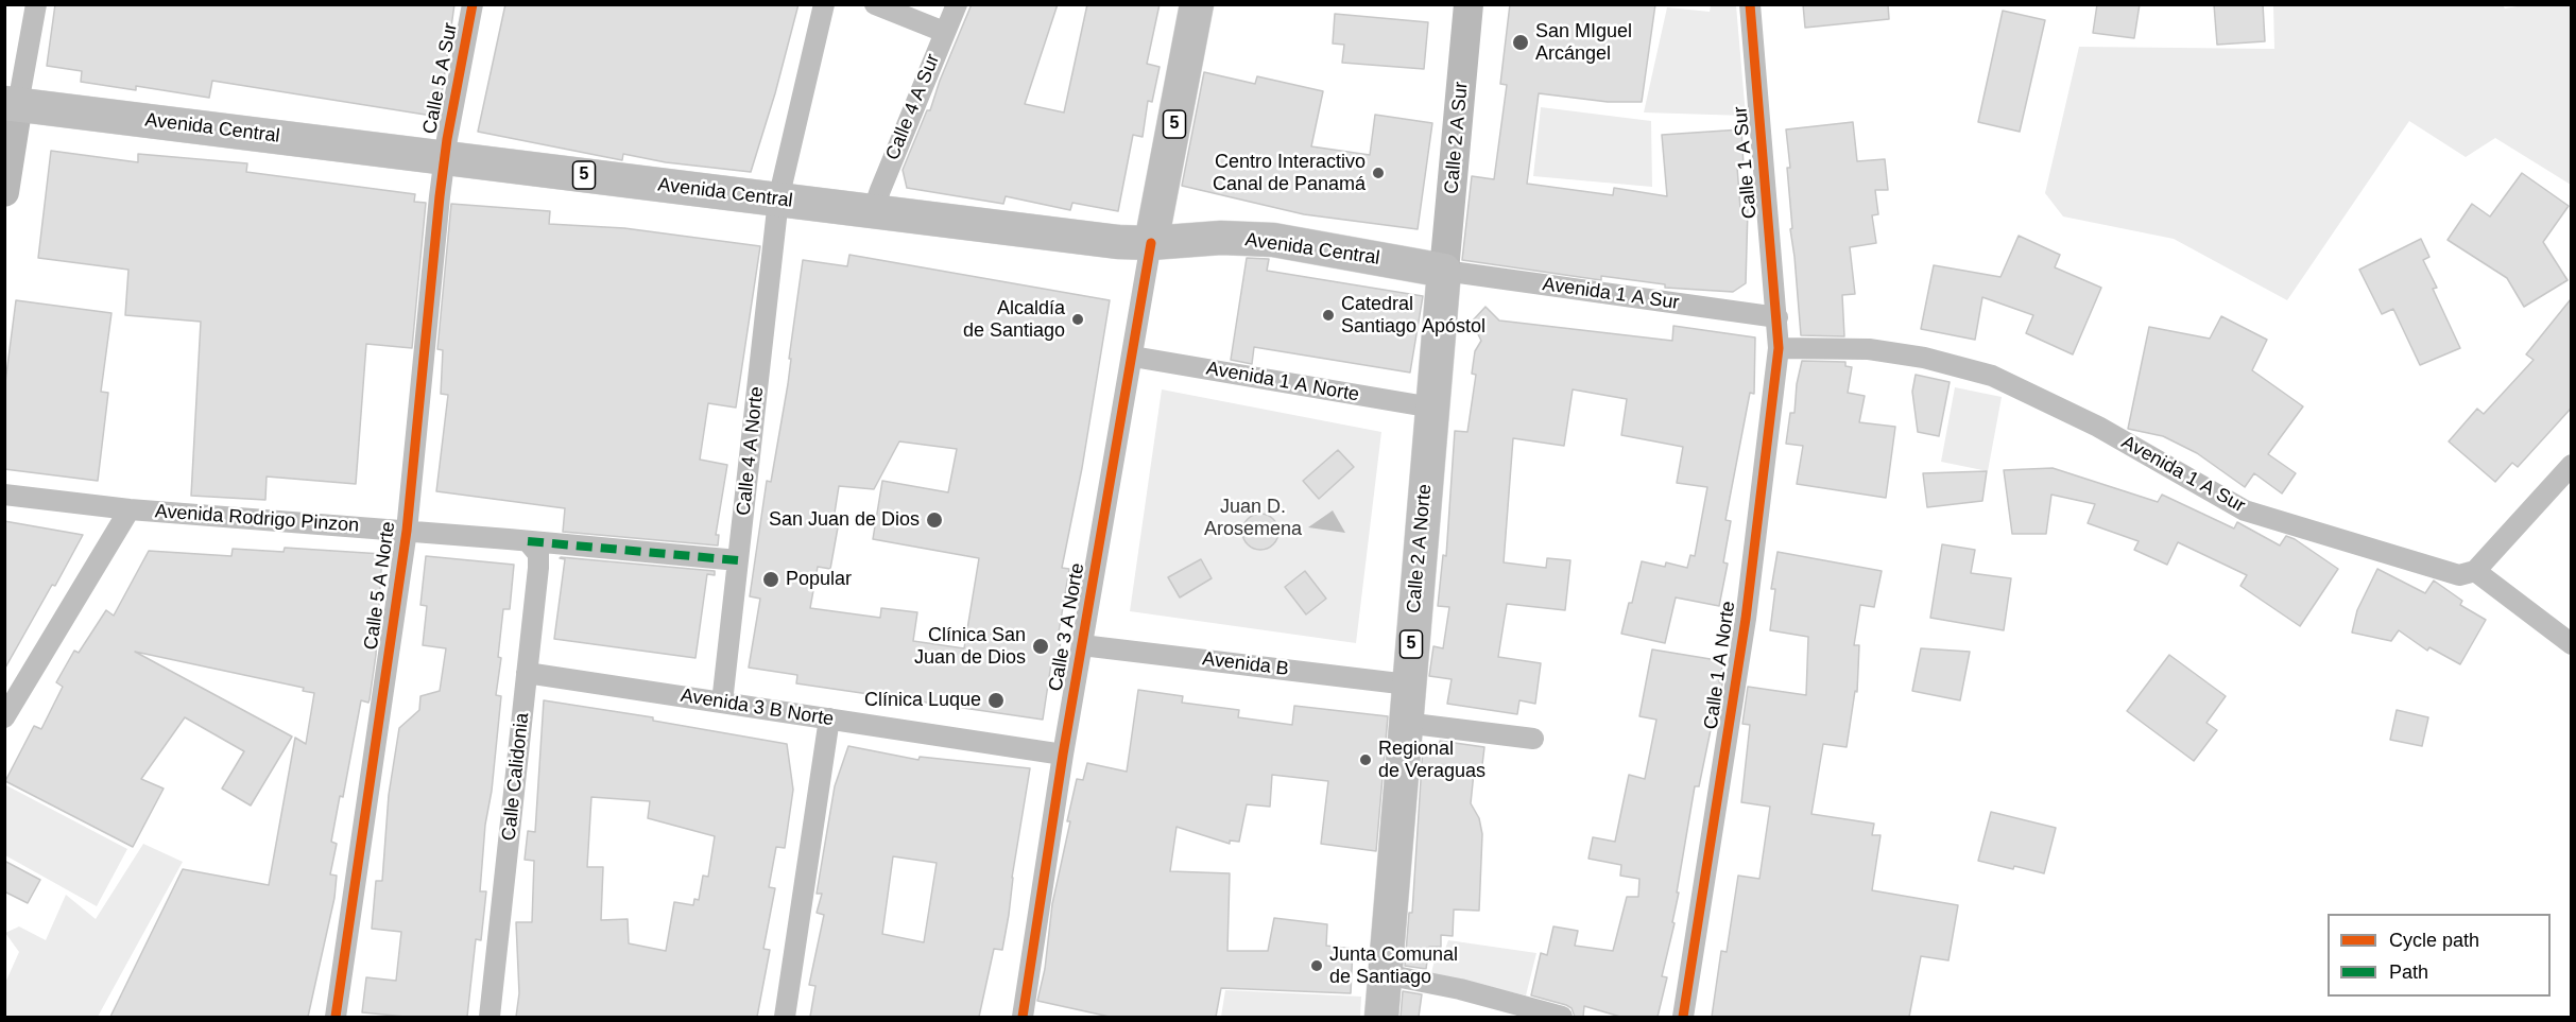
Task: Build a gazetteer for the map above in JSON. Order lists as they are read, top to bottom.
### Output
{
  "streets": {
    "main road": [
      "5",
      "Avenida Central",
      "Calle 2 A Sur",
      "Calle 2 A Norte"
    ],
    "street": [
      "Calle 5 A Sur",
      "Calle 4 A Sur",
      "Calle 1 A Sur",
      "Avenida 1 A Sur",
      "Avenida 1 A Norte",
      "Calle 4 A Norte",
      "Avenida Rodrigo Pinzon",
      "Calle 5 A Norte",
      "Calle 3 A Norte",
      "Avenida B",
      "Calle 1 A Norte",
      "Avenida 3 B Norte",
      "Calle Calidonia"
    ]
  },
  "crossings": [
    ["Calle 5 A Sur", "Avenida Central"],
    ["Calle 5 A Sur", "Calle 5 A Norte"],
    ["Calle 4 A Sur", "Avenida Central"],
    ["5", "Avenida Central"],
    ["5", "Calle 3 A Norte"],
    ["Avenida Central", "Calle 2 A Sur"],
    ["Avenida Central", "Avenida 1 A Sur"],
    ["Avenida Central", "Calle 4 A Norte"],
    ["Avenida Central", "Calle 2 A Norte"],
    ["Avenida Central", "Calle 5 A Norte"],
    ["Avenida Central", "Calle 3 A Norte"],
    ["Calle 2 A Sur", "Avenida 1 A Sur"],
    ["Calle 2 A Sur", "Calle 2 A Norte"],
    ["Calle 1 A Sur", "Avenida 1 A Sur"],
    ["Calle 1 A Sur", "Calle 1 A Norte"],
    ["Avenida 1 A Sur", "Calle 2 A Norte"],
    ["Avenida 1 A Sur", "Calle 1 A Norte"],
    ["Avenida 1 A Norte", "Calle 2 A Norte"],
    ["Avenida 1 A Norte", "Calle 3 A Norte"],
    ["Calle 4 A Norte", "Avenida Rodrigo Pinzon"],
    ["Calle 4 A Norte", "Avenida 3 B Norte"],
    ["Avenida Rodrigo Pinzon", "Calle 5 A Norte"],
    ["Avenida Rodrigo Pinzon", "Calle Calidonia"],
    ["Calle 2 A Norte", "Avenida B"],
    ["Calle 3 A Norte", "Avenida B"],
    ["Calle 3 A Norte", "Avenida 3 B Norte"],
    ["Avenida 3 B Norte", "Calle Calidonia"]
  ],
  "parks": ["Juan D. Arosemena"],
  "places": [
    "San MIguel Arcángel",
    "Centro Interactivo Canal de Panamá",
    "Catedral Santiago Apóstol",
    "Alcaldía de Santiago",
    "San Juan de Dios",
    "Popular",
    "Clínica San Juan de Dios",
    "Clínica Luque",
    "Regional de Veraguas",
    "Junta Comunal de Santiago"
  ],
  "legend": ["Cycle path", "Path"]
}
